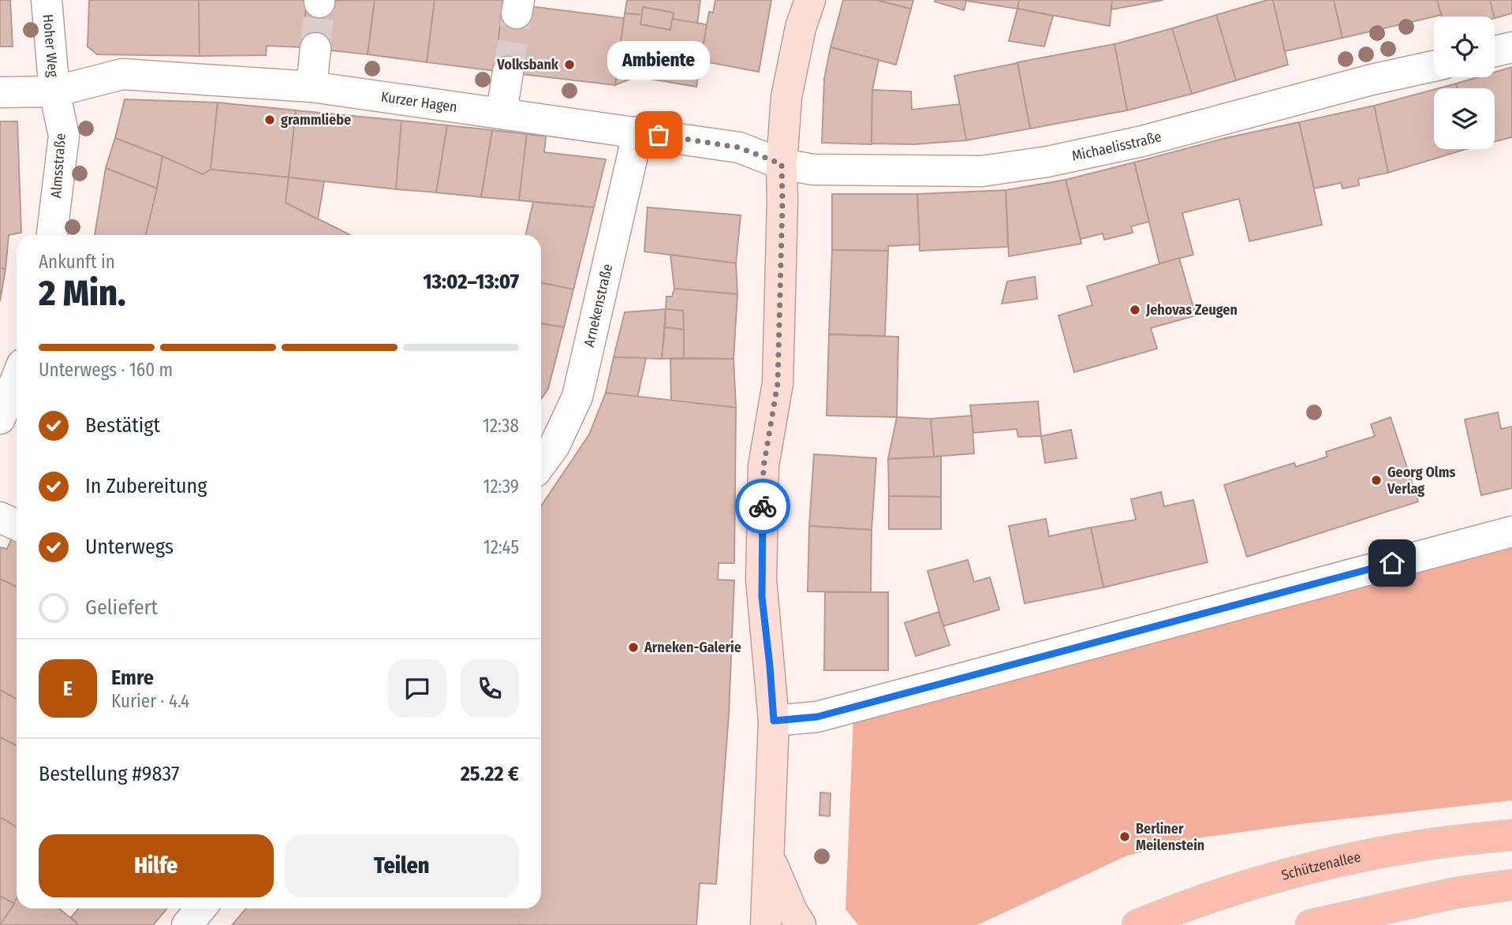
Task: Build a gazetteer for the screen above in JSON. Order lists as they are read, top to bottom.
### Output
{
  "streets": {
    "main road": ["Schützenallee"],
    "street": [
      "Hoher Weg",
      "Kurzer Hagen",
      "Michaelisstraße",
      "Almsstraße",
      "Arnekenstraße"
    ]
  },
  "crossings": [
    ["Hoher Weg", "Kurzer Hagen"],
    ["Hoher Weg", "Almsstraße"],
    ["Kurzer Hagen", "Michaelisstraße"],
    ["Kurzer Hagen", "Almsstraße"],
    ["Kurzer Hagen", "Arnekenstraße"]
  ],
  "places": [
    "Volksbank",
    "grammliebe",
    "Ambiente",
    "Jehovas Zeugen",
    "Georg Olms Verlag",
    "Arneken-Galerie",
    "Berliner Meilenstein"
  ],
  "page": {
    "bubble": "Ambiente",
    "heading": ["2 Min.", "Ankunft in", "13:02–13:07"],
    "panel": [
      "Emre",
      "Kurier · 4.4",
      "Bestellung #9837",
      "25.22 €"
    ],
    "bar": "Unterwegs · 160 m",
    "list": [
      ["Bestätigt", "12:38"],
      ["In Zubereitung", "12:39"],
      ["Unterwegs", "12:45"],
      "Geliefert"
    ],
    "round": "E",
    "buttons": ["Hilfe", "Teilen"]
  }
}
